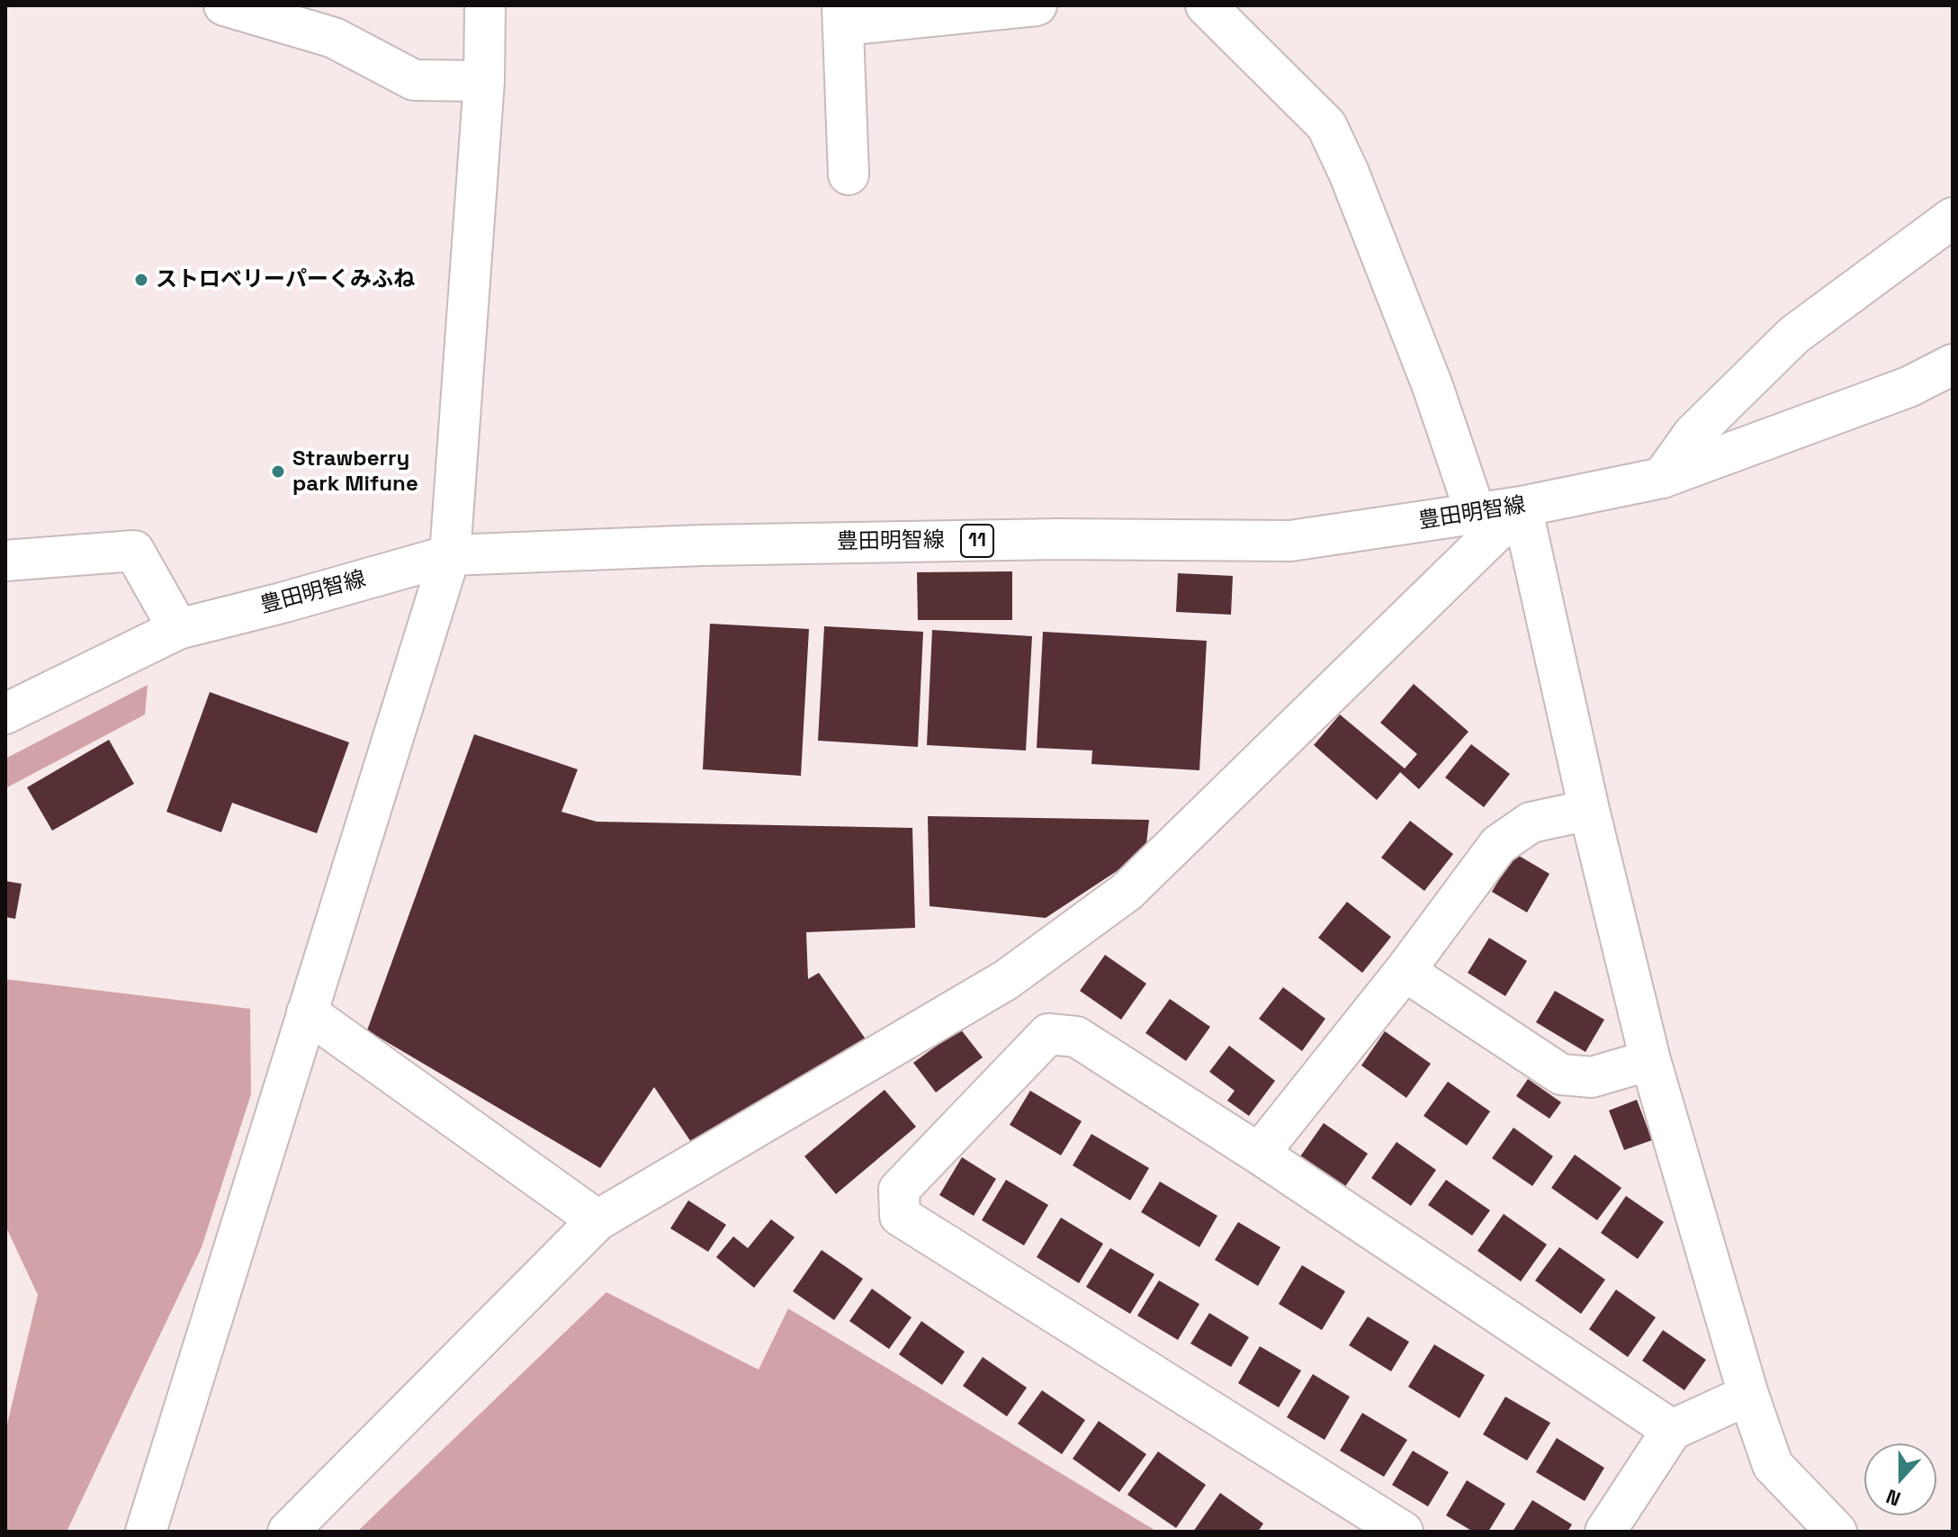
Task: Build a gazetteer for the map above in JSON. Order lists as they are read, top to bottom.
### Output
{
  "streets": {
    "street": ["豊田明智線", "11"]
  },
  "places": ["ストロベリーパーくみふね", "Strawberry park Mifune"],
  "north": "bottom"
}
